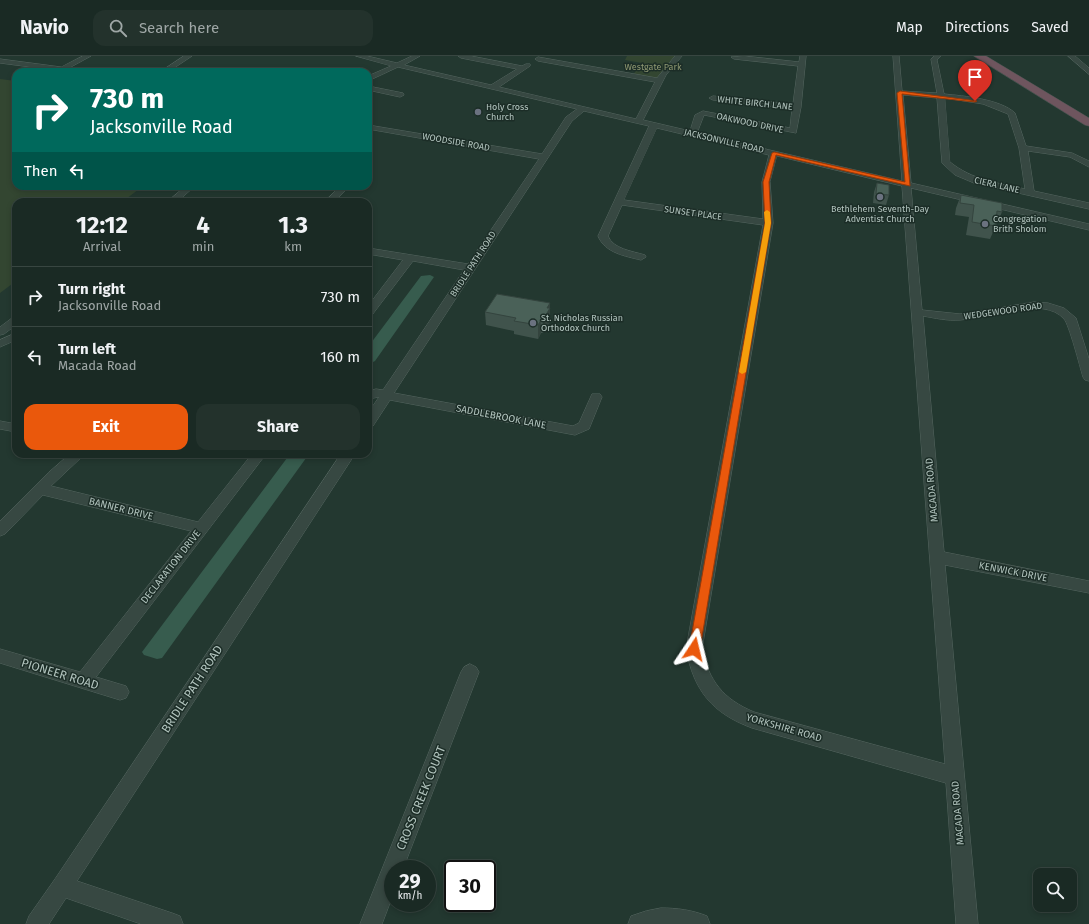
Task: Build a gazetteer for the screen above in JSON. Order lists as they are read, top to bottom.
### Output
{
  "streets": {
    "street": [
      "WHITE BIRCH LANE",
      "OAKWOOD DRIVE",
      "JACKSONVILLE ROAD",
      "WOODSIDE ROAD",
      "CIERA LANE",
      "SUNSET PLACE",
      "BRIDLE PATH ROAD",
      "WEDGEWOOD ROAD",
      "SADDLEBROOK LANE",
      "MACADA ROAD",
      "BANNER DRIVE",
      "DECLARATION DRIVE",
      "KENWICK DRIVE",
      "PIONEER ROAD",
      "YORKSHIRE ROAD",
      "CROSS CREEK COURT"
    ]
  },
  "crossings": [
    ["WHITE BIRCH LANE", "OAKWOOD DRIVE"],
    ["OAKWOOD DRIVE", "JACKSONVILLE ROAD"],
    ["JACKSONVILLE ROAD", "BRIDLE PATH ROAD"],
    ["JACKSONVILLE ROAD", "MACADA ROAD"],
    ["JACKSONVILLE ROAD", "YORKSHIRE ROAD"],
    ["WOODSIDE ROAD", "BRIDLE PATH ROAD"],
    ["SUNSET PLACE", "YORKSHIRE ROAD"],
    ["BRIDLE PATH ROAD", "SADDLEBROOK LANE"],
    ["WEDGEWOOD ROAD", "MACADA ROAD"],
    ["MACADA ROAD", "KENWICK DRIVE"],
    ["MACADA ROAD", "YORKSHIRE ROAD"],
    ["BANNER DRIVE", "DECLARATION DRIVE"],
    ["DECLARATION DRIVE", "PIONEER ROAD"]
  ],
  "parks": ["Westgate Park"],
  "places": [
    "Holy Cross Church",
    "Bethlehem Seventh-Day Adventist Church",
    "Congregation Brith Sholom",
    "St. Nicholas Russian Orthodox Church"
  ],
  "page": {
    "header": "Navio",
    "search": "Search here",
    "nav": ["Map", "Directions", "Saved"],
    "turn": ["730 m", "Jacksonville Road"],
    "then": "Then",
    "eta": [
      "12:12",
      "Arrival",
      "4",
      "min",
      "1.3",
      "km"
    ],
    "list": [
      {
        "name": "Turn right",
        "note": "Jacksonville Road",
        "value": "730 m"
      },
      {
        "name": "Turn left",
        "note": "Macada Road",
        "value": "160 m"
      }
    ],
    "buttons": ["Exit", "Share"],
    "speed": "29 km/h",
    "limit": "30"
  }
}
